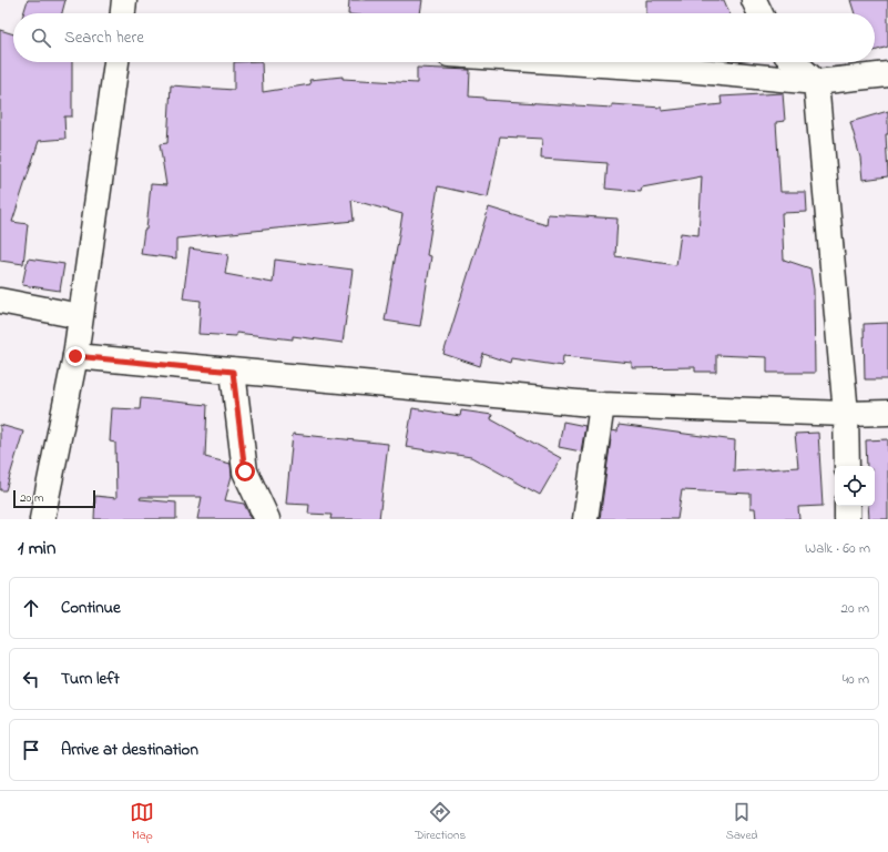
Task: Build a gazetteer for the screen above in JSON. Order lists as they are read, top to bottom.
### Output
{
  "scale_bar": "20 m",
  "page": {
    "search": "Search here",
    "scale": "20 m",
    "heading": ["1 min", "Walk · 60 m"],
    "list": [
      ["Continue", "20 m"],
      ["Turn left", "40 m"],
      "Arrive at destination"
    ],
    "nav": ["Map", "Directions", "Saved"]
  }
}
